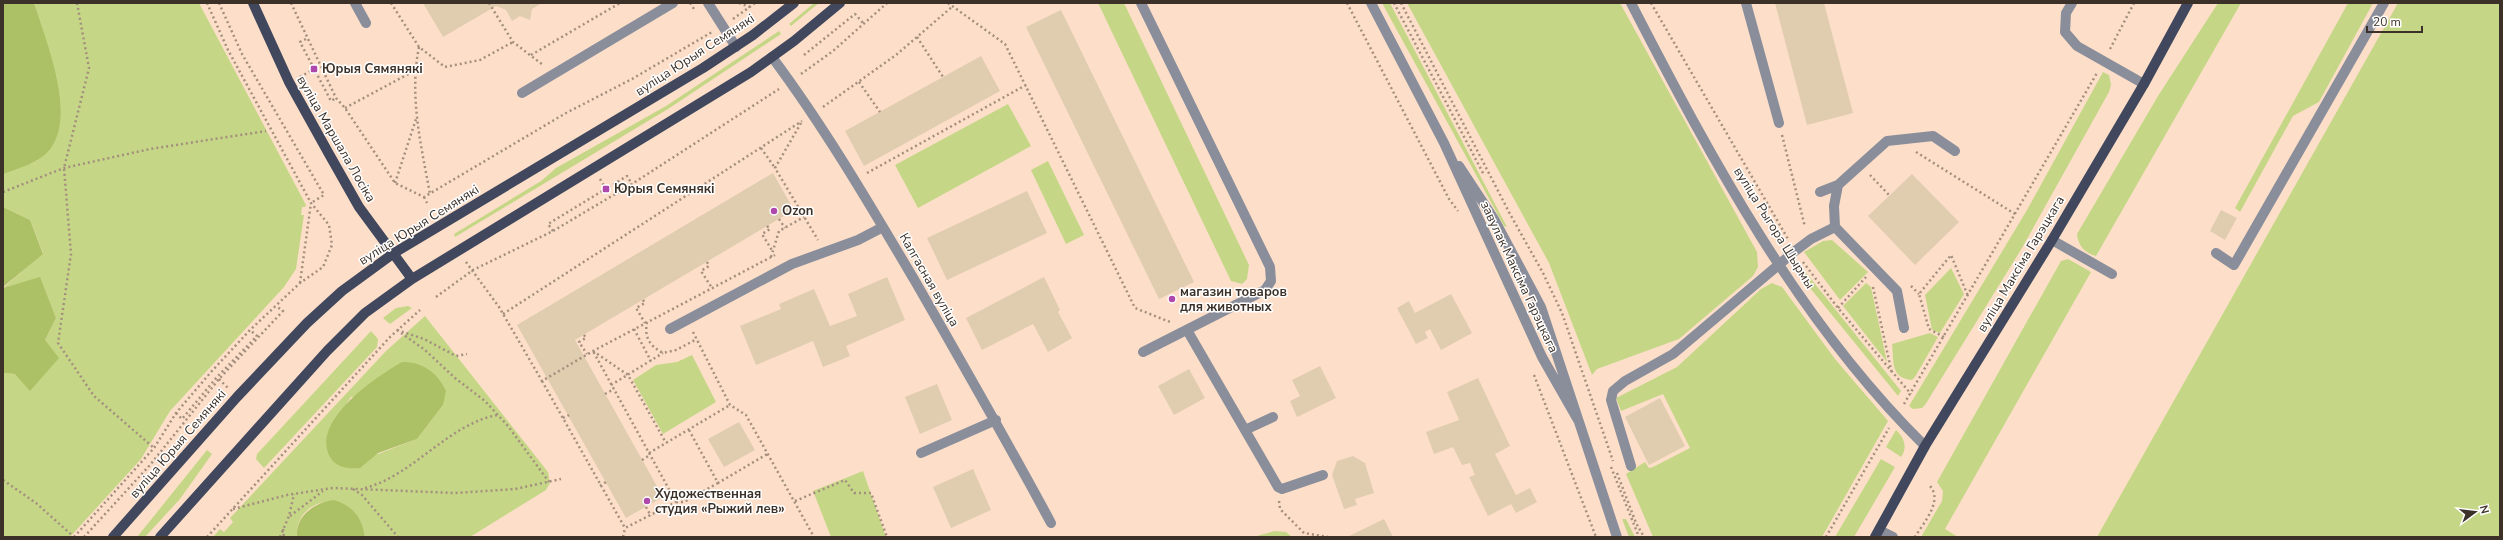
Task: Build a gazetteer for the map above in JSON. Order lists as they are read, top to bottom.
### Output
{
  "streets": {
    "main road": ["вуліца Юрыя Семянякі", "вуліца Маршала Лосіка", "вуліца Максіма Гарэцкага"],
    "street": ["вуліца Рыгора Шырмы", "завулак Максіма Гарэцкага", "Калгасная вуліца"]
  },
  "crossings": [
    ["вуліца Юрыя Семянякі", "вуліца Маршала Лосіка"],
    ["вуліца Рыгора Шырмы", "вуліца Максіма Гарэцкага"]
  ],
  "places": {
    "transit": ["Юрыя Сямянякі", "Юрыя Семянякі"],
    "other": ["Ozon", "магазин товаров для животных", "Художественная студия «Рыжий лев»"]
  },
  "scale_bar": "20 m",
  "north": "right"
}
